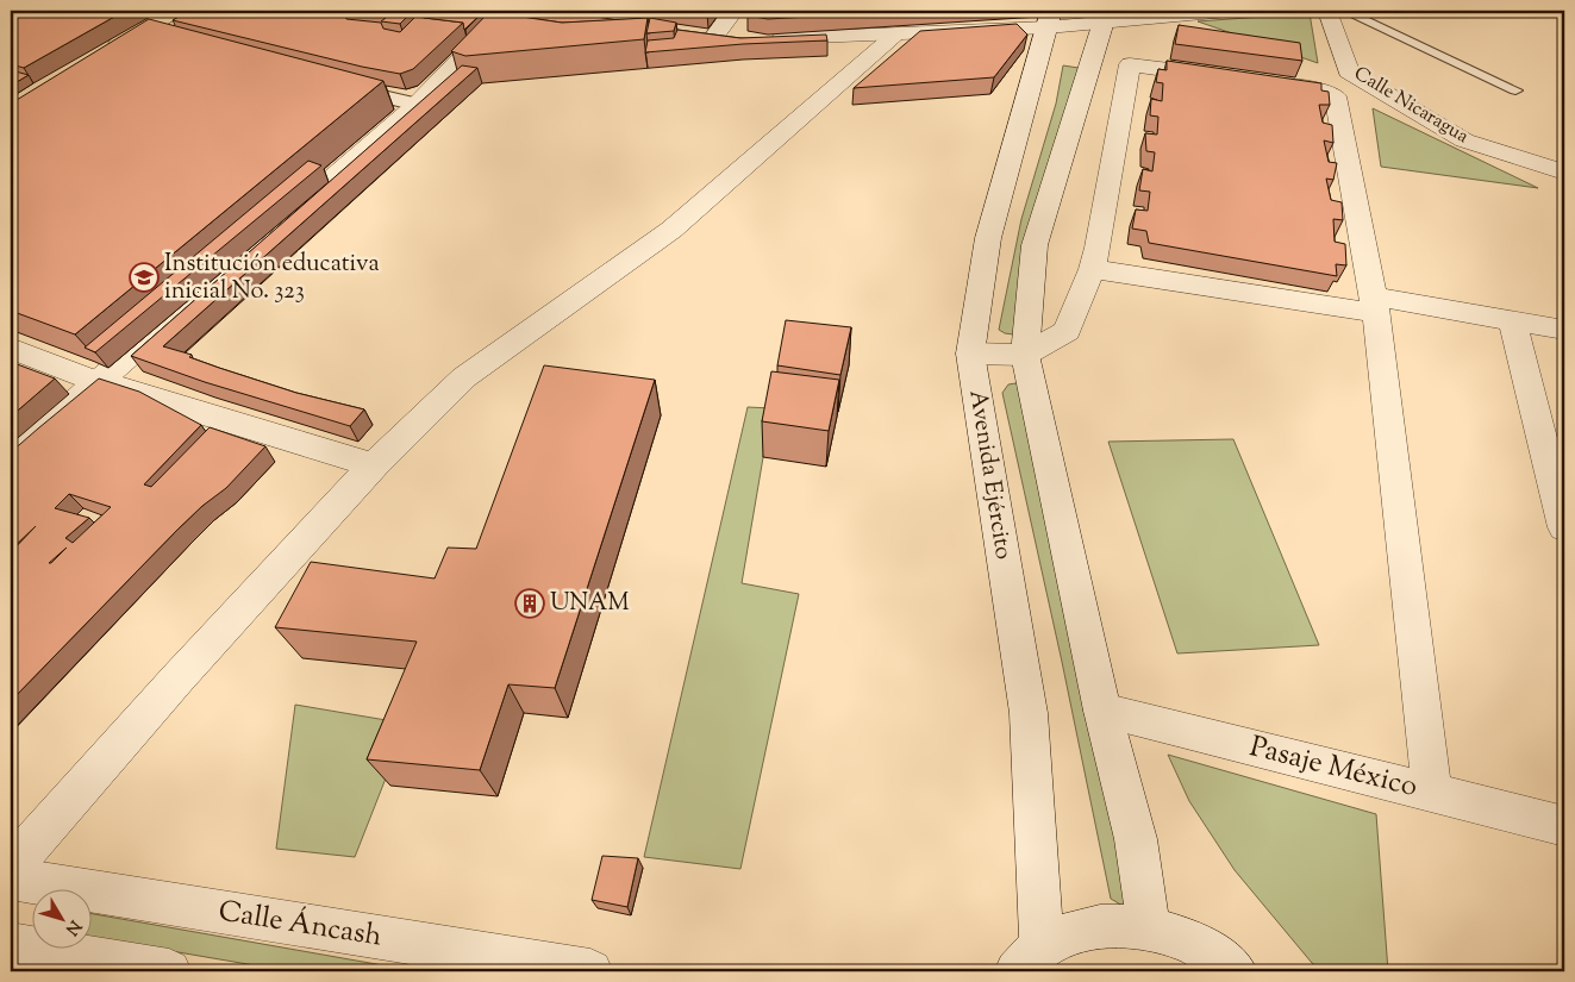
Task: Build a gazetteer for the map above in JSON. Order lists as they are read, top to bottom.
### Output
{
  "streets": {
    "street": [
      "Calle Nicaragua",
      "Avenida Ejército",
      "Pasaje México",
      "Calle Áncash"
    ]
  },
  "places": {
    "school or university": ["Institución educativa inicial No. 323"],
    "building": ["UNAM"]
  },
  "north": "bottom right"
}
